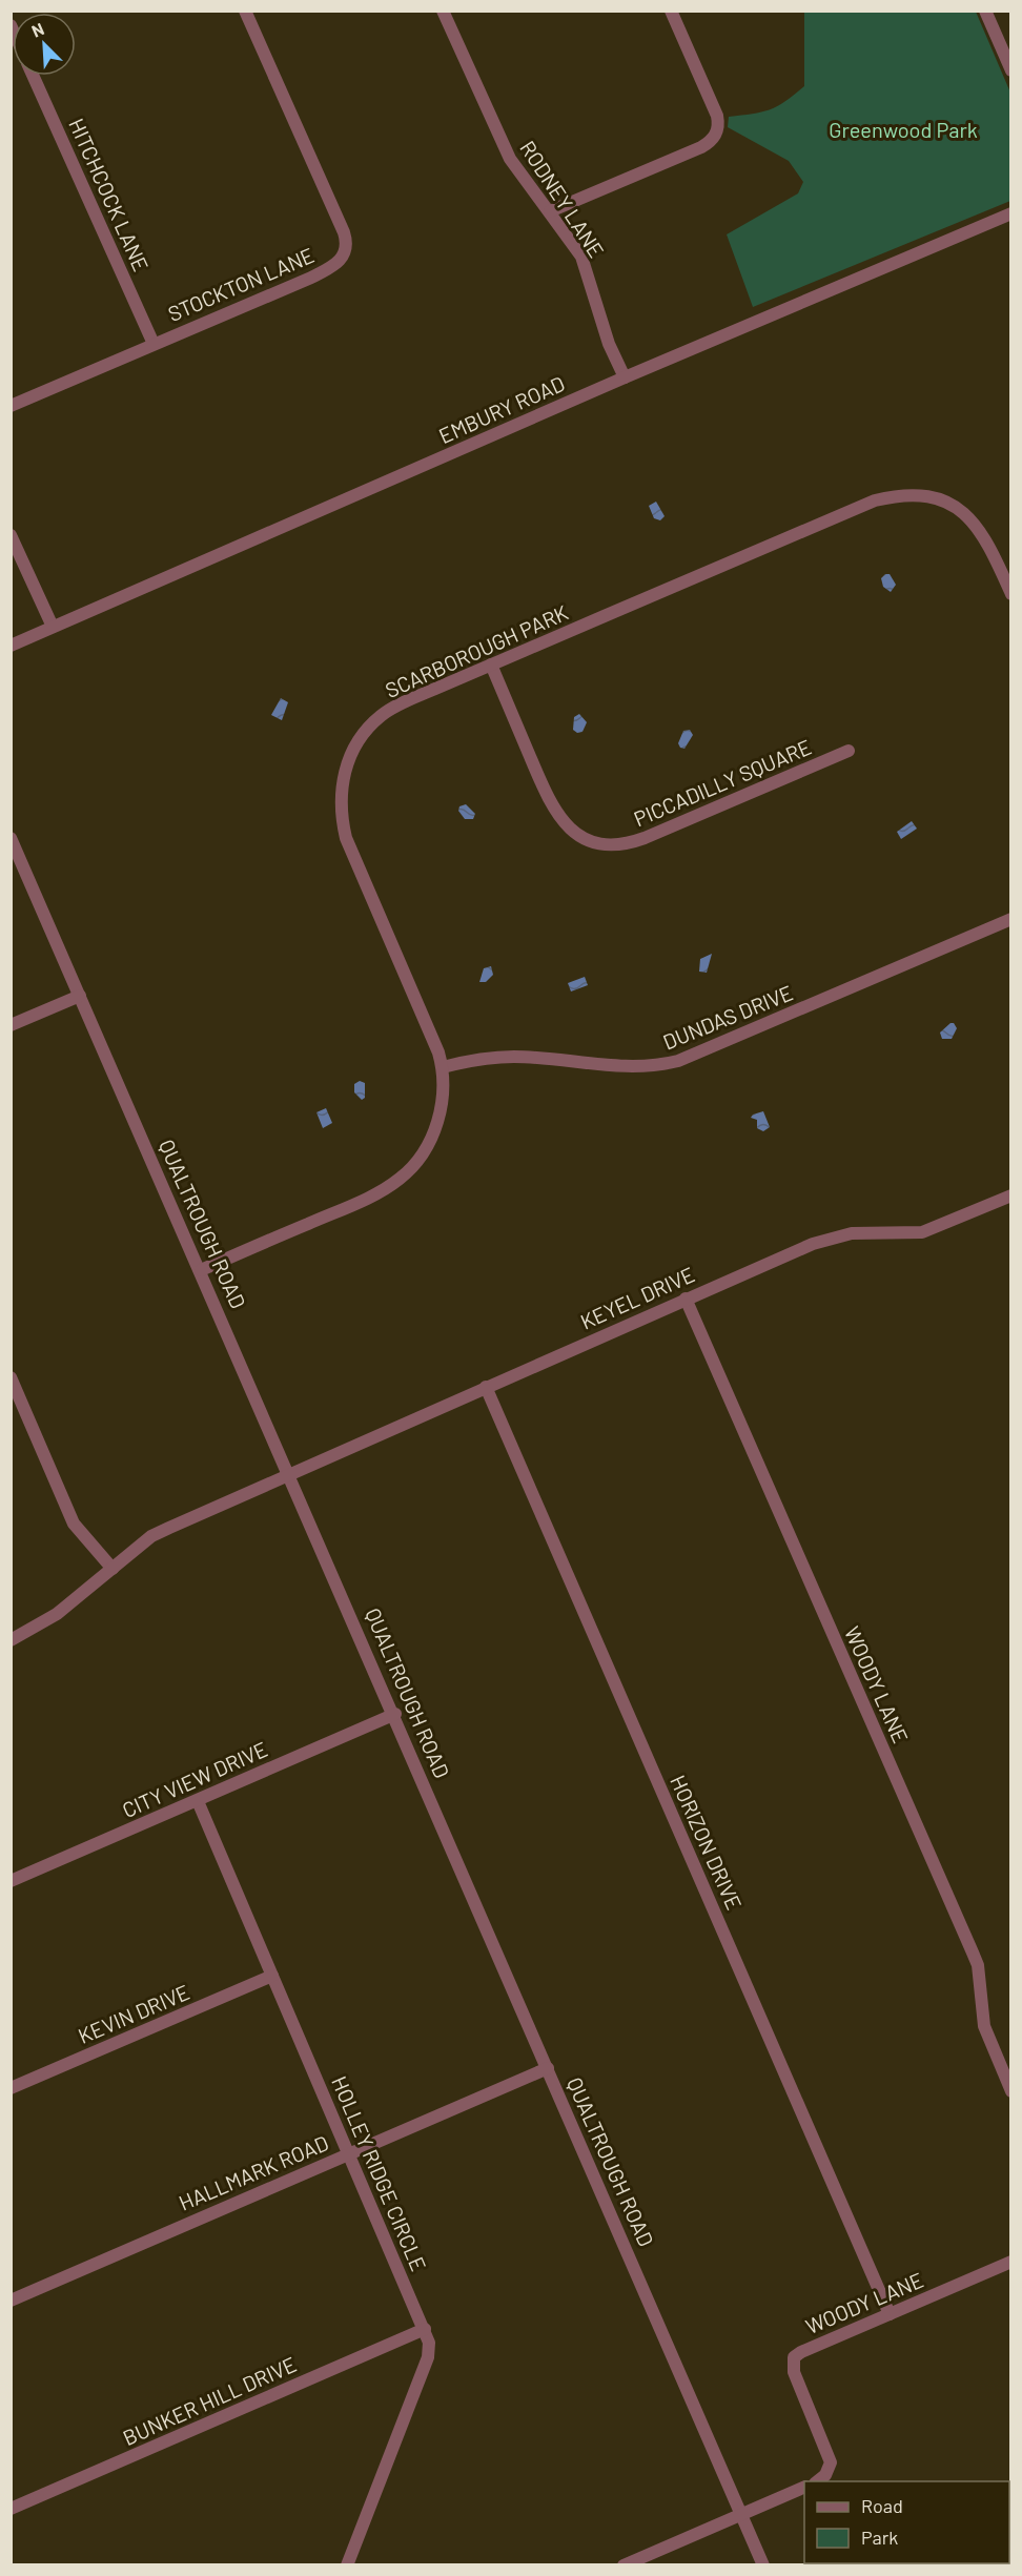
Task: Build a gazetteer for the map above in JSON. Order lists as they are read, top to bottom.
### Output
{
  "streets": {
    "street": [
      "HITCHCOCK LANE",
      "RODNEY LANE",
      "STOCKTON LANE",
      "EMBURY ROAD",
      "SCARBOROUGH PARK",
      "PICCADILLY SQUARE",
      "DUNDAS DRIVE",
      "QUALTROUGH ROAD",
      "KEYEL DRIVE",
      "WOODY LANE",
      "CITY VIEW DRIVE",
      "HORIZON DRIVE",
      "KEVIN DRIVE",
      "HALLMARK ROAD",
      "HOLLEY RIDGE CIRCLE",
      "BUNKER HILL DRIVE"
    ]
  },
  "crossings": [
    ["HITCHCOCK LANE", "STOCKTON LANE"],
    ["RODNEY LANE", "EMBURY ROAD"],
    ["SCARBOROUGH PARK", "PICCADILLY SQUARE"],
    ["SCARBOROUGH PARK", "DUNDAS DRIVE"],
    ["SCARBOROUGH PARK", "QUALTROUGH ROAD"],
    ["QUALTROUGH ROAD", "KEYEL DRIVE"],
    ["QUALTROUGH ROAD", "CITY VIEW DRIVE"],
    ["QUALTROUGH ROAD", "HALLMARK ROAD"],
    ["KEYEL DRIVE", "WOODY LANE"],
    ["KEYEL DRIVE", "HORIZON DRIVE"],
    ["WOODY LANE", "HORIZON DRIVE"],
    ["CITY VIEW DRIVE", "HOLLEY RIDGE CIRCLE"],
    ["KEVIN DRIVE", "HOLLEY RIDGE CIRCLE"],
    ["HALLMARK ROAD", "HOLLEY RIDGE CIRCLE"],
    ["HOLLEY RIDGE CIRCLE", "BUNKER HILL DRIVE"]
  ],
  "parks": ["Greenwood Park"],
  "legend": ["Road", "Park"],
  "north": "top left"
}
